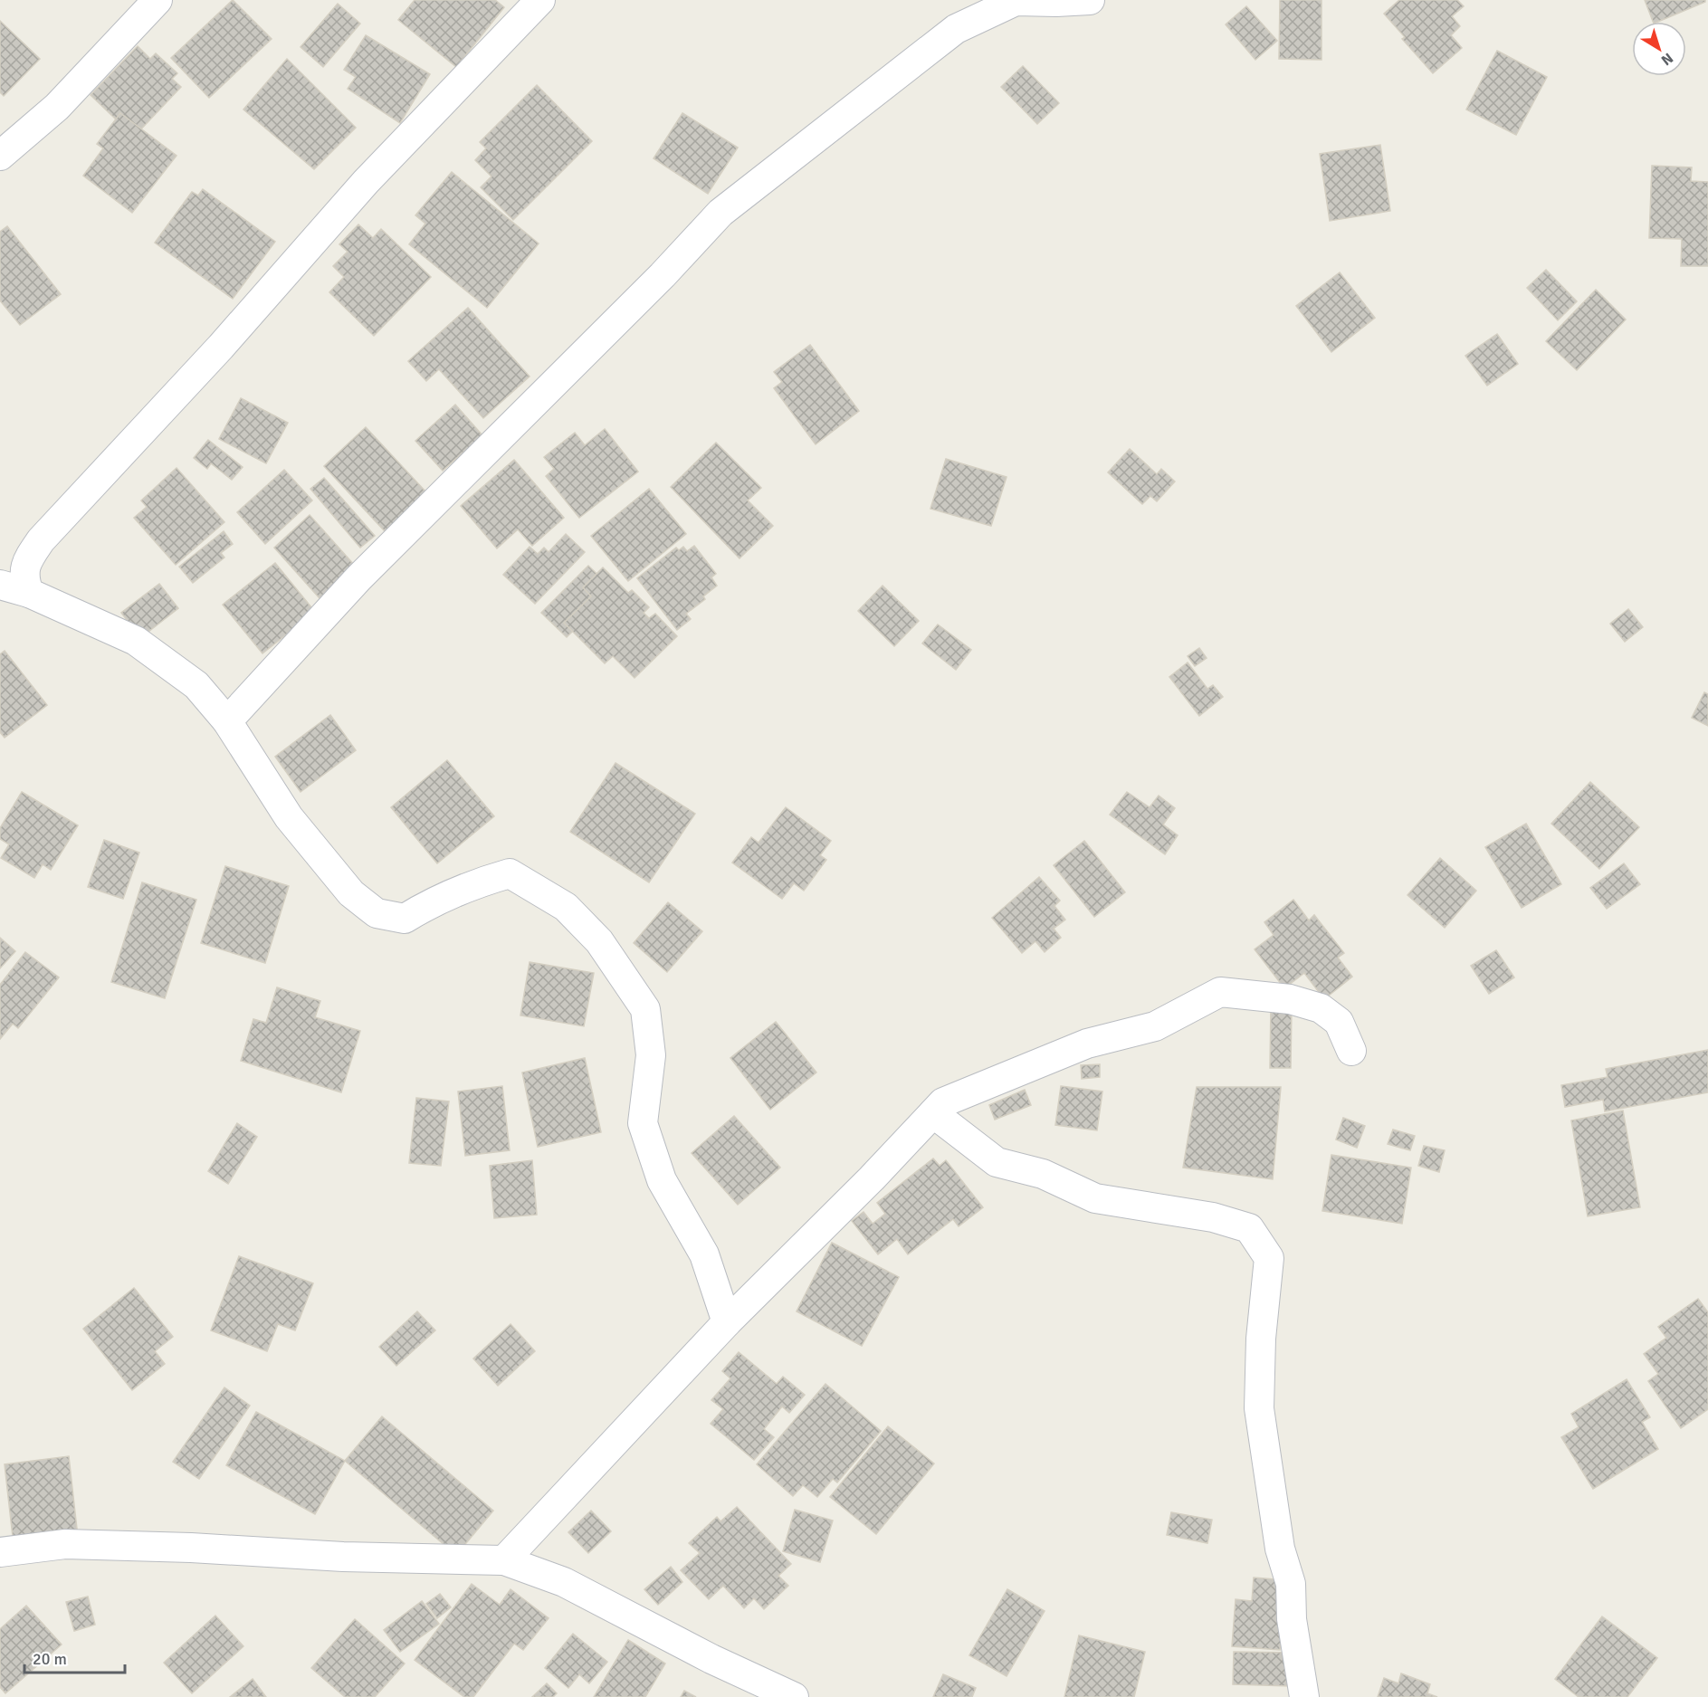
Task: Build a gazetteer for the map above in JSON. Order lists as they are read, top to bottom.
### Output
{
  "scale_bar": "20 m",
  "north": "bottom right"
}
